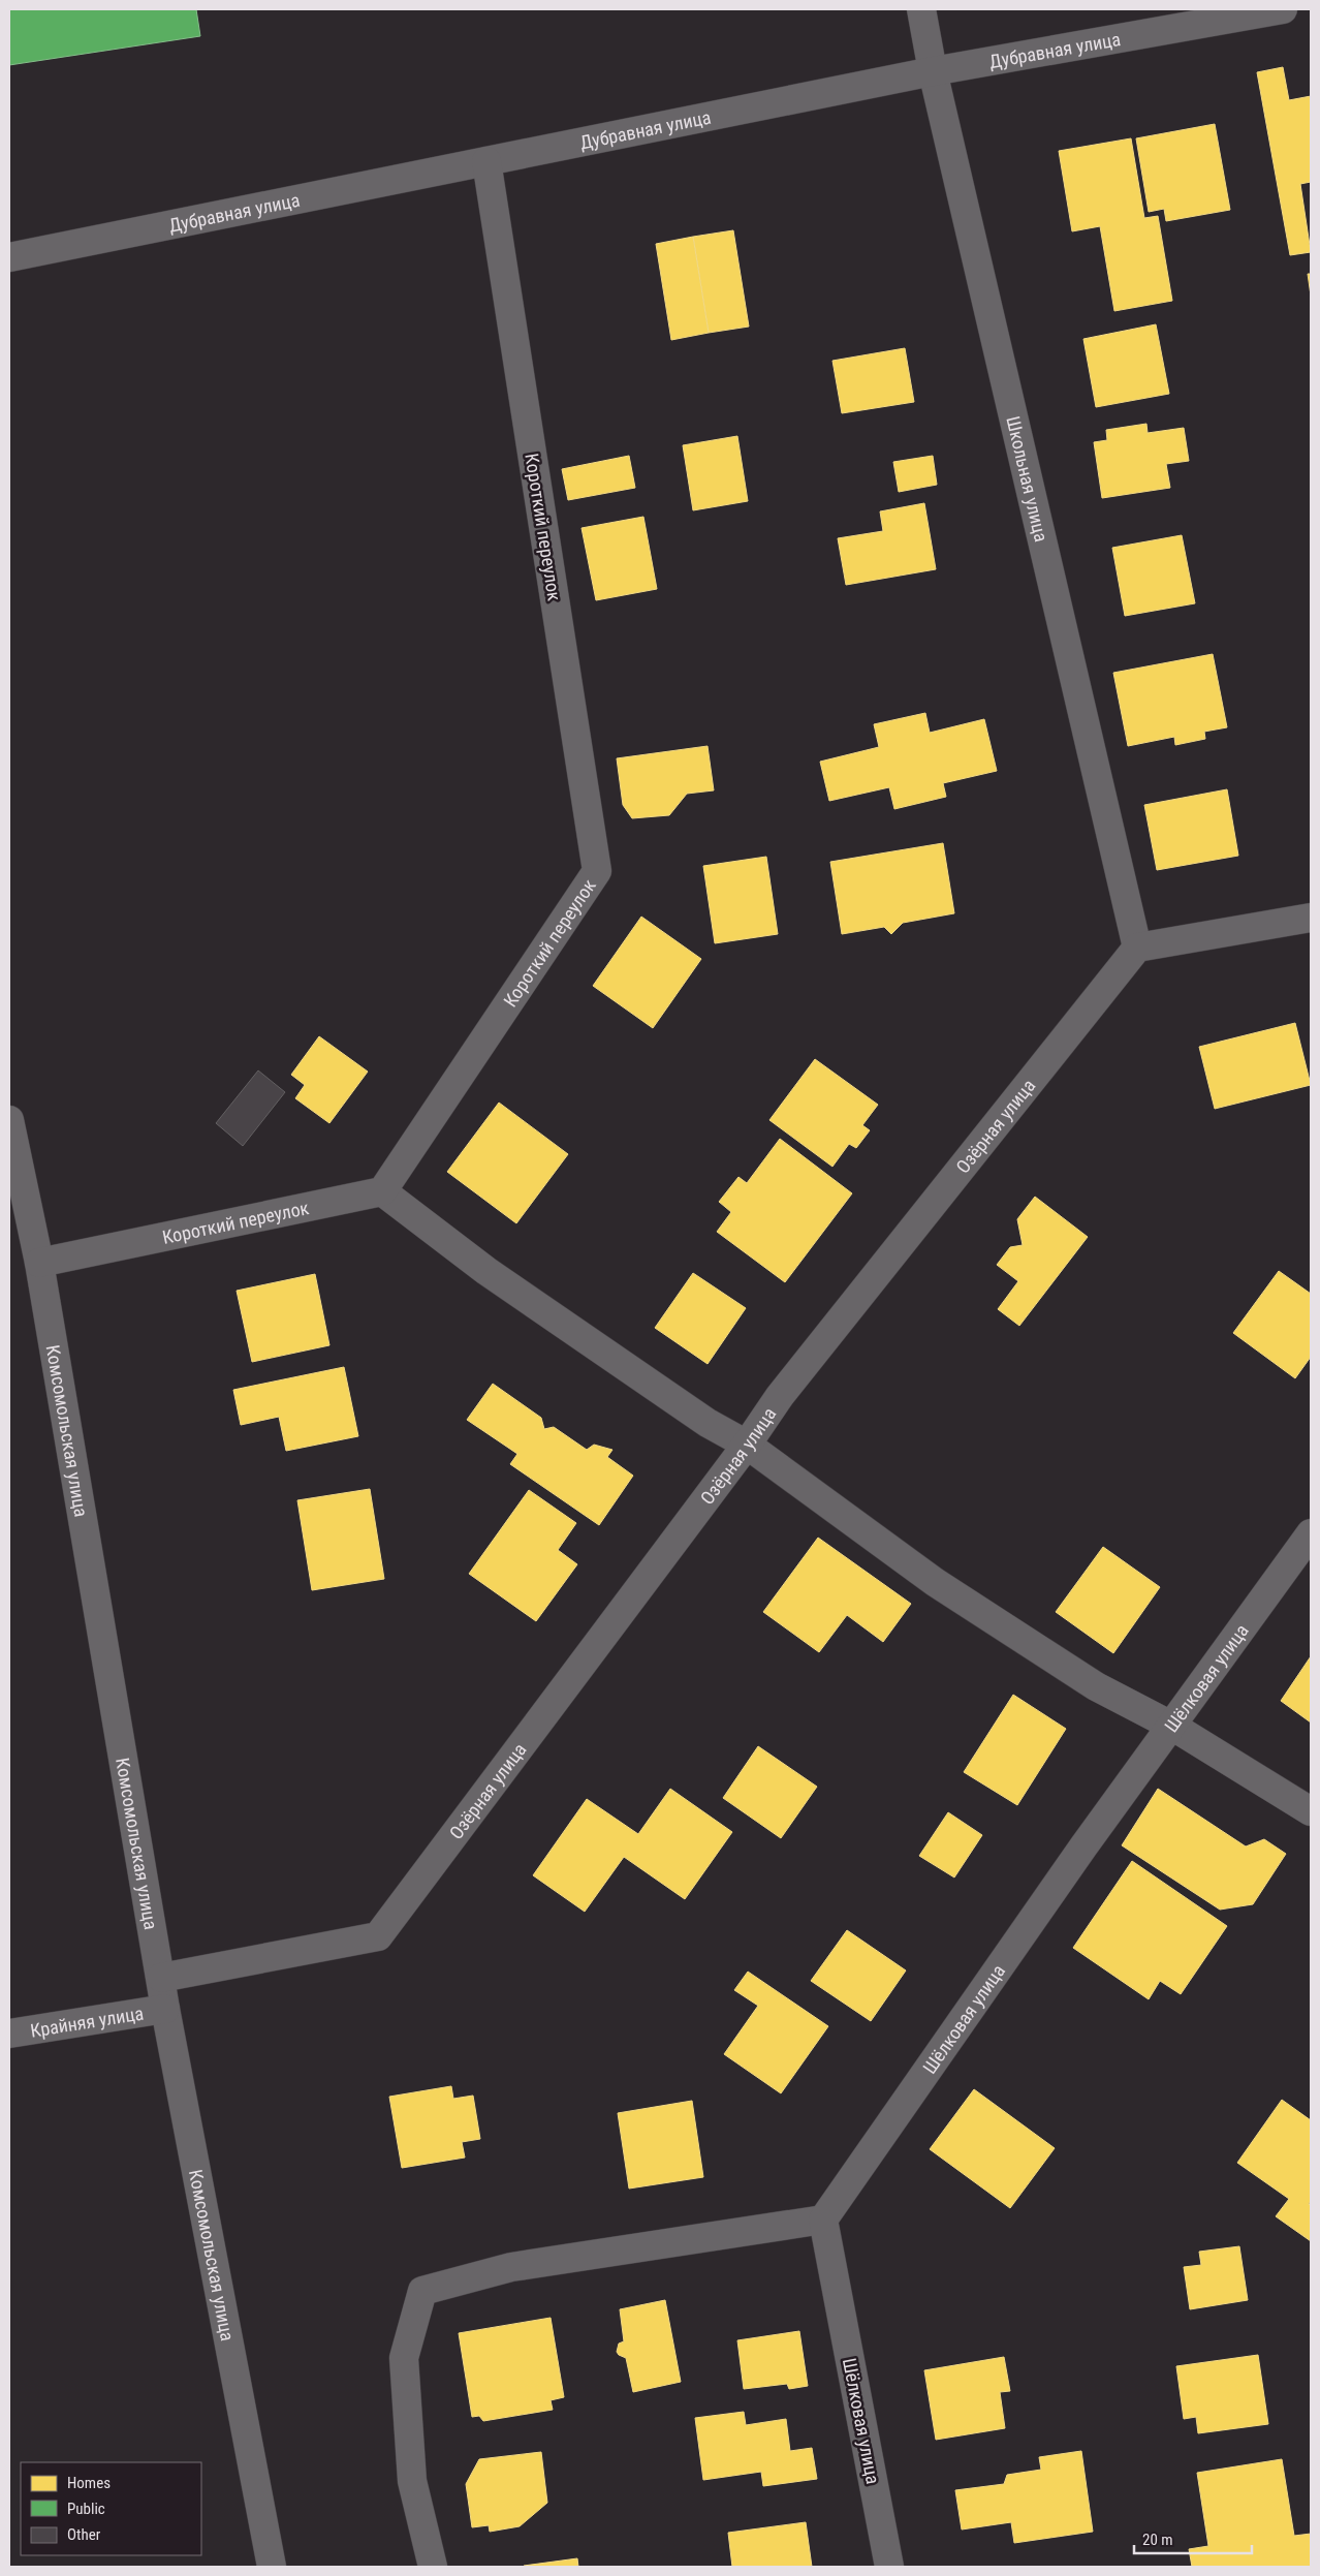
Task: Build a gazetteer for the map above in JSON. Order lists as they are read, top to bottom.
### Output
{
  "streets": {
    "street": [
      "Дубравная улица",
      "Школьная улица",
      "Короткий переулок",
      "Озёрная улица",
      "Комсомольская улица",
      "Шёлковая улица",
      "Крайняя улица"
    ]
  },
  "crossings": [
    ["Дубравная улица", "Школьная улица"],
    ["Дубравная улица", "Короткий переулок"],
    ["Школьная улица", "Озёрная улица"],
    ["Короткий переулок", "Комсомольская улица"],
    ["Озёрная улица", "Комсомольская улица"],
    ["Комсомольская улица", "Крайняя улица"]
  ],
  "legend": ["Homes", "Public", "Other"],
  "scale_bar": "20 m"
}
